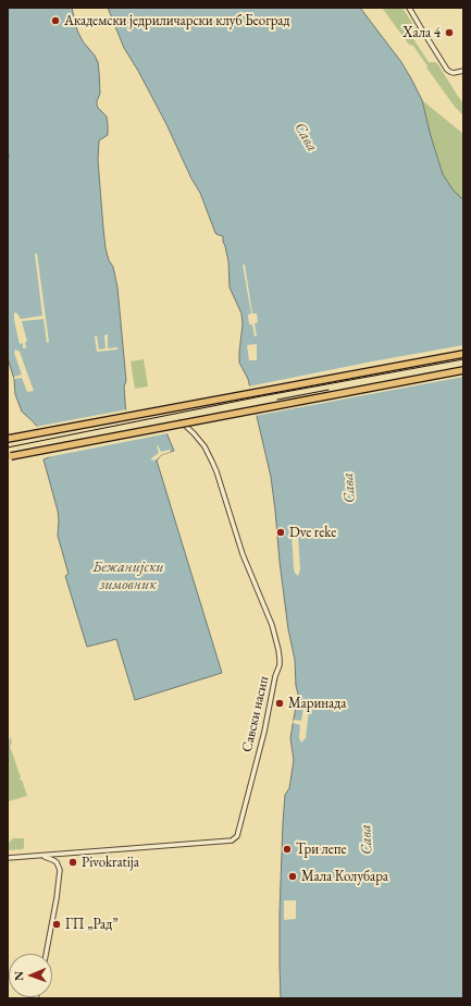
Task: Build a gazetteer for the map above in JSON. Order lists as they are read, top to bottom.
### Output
{
  "streets": {
    "street": ["Савски насип"]
  },
  "water": ["Сава", "Бежанијски зимовник"],
  "places": [
    "Академски једриличарски клуб Београд",
    "Хала 4",
    "Dve reke",
    "Маринада",
    "Три лепе",
    "Pivokratija",
    "Мала Колубара",
    "ГП „Рад”"
  ],
  "north": "left"
}
